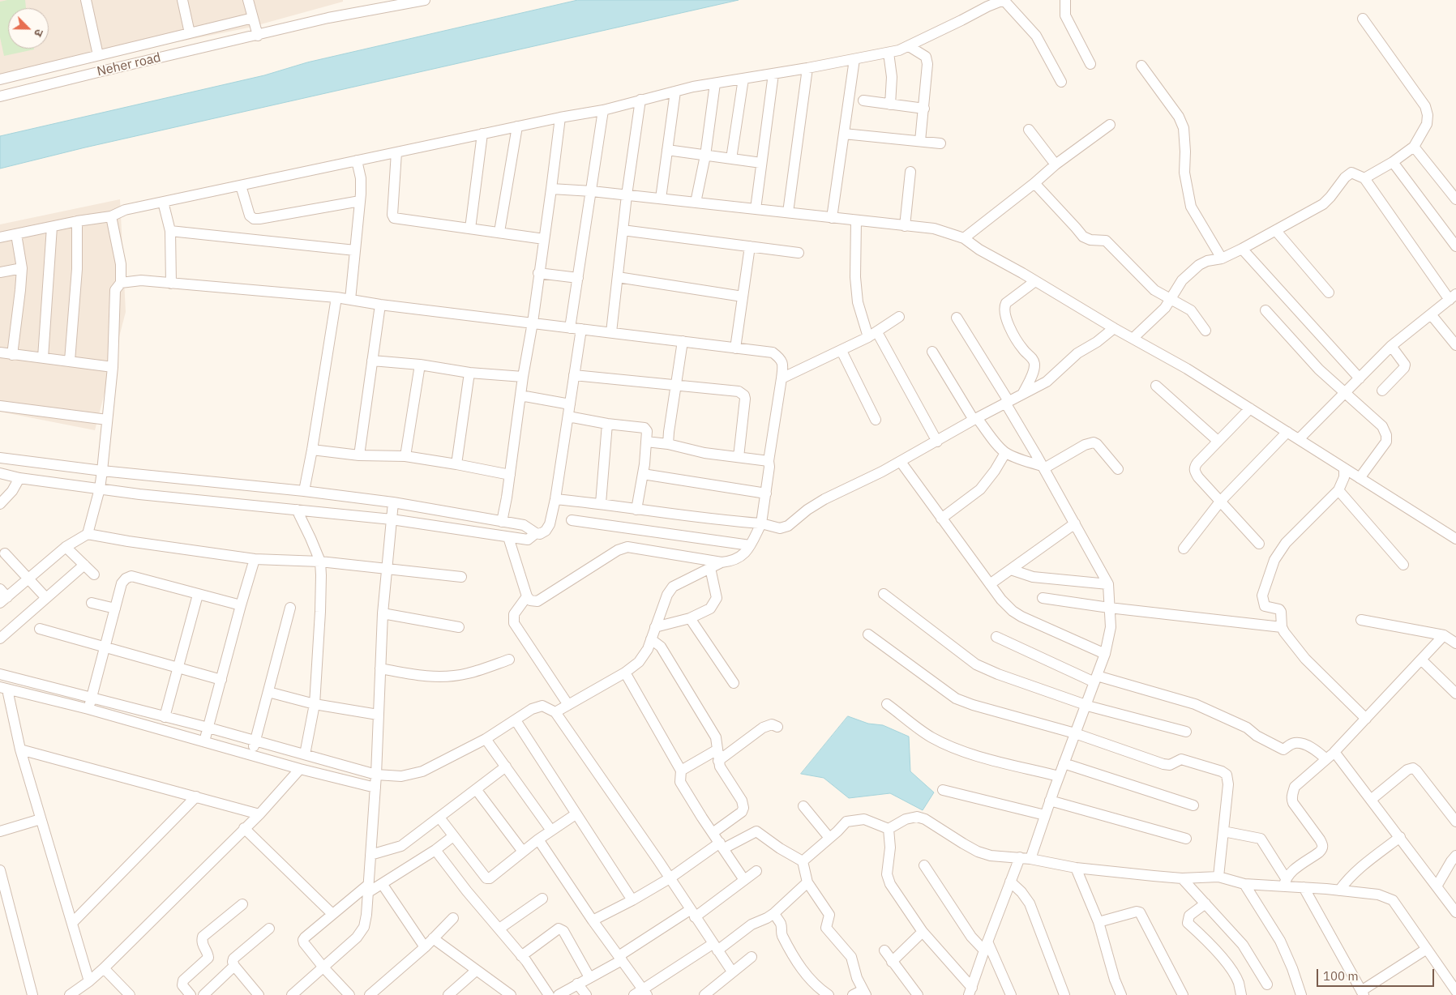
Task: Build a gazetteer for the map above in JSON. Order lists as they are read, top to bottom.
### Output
{
  "streets": {
    "street": ["Neher road"]
  },
  "scale_bar": "100 m",
  "north": "bottom right"
}
